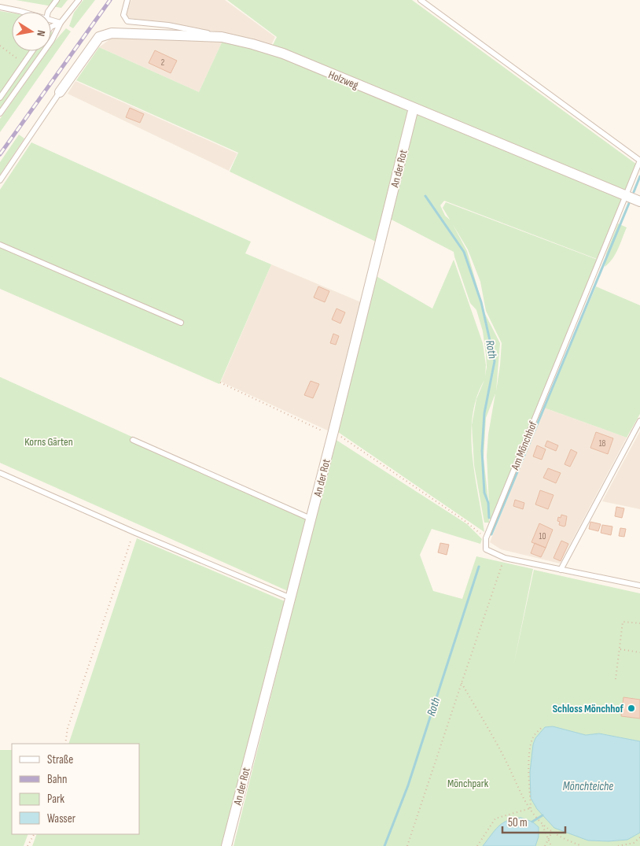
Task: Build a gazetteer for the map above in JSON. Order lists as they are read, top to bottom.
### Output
{
  "streets": {
    "street": ["Holzweg", "An der Rot"],
    "lane": ["Am Mönchhof"]
  },
  "crossings": [
    ["Holzweg", "An der Rot"],
    ["Holzweg", "Am Mönchhof"]
  ],
  "water": ["Roth", "Mönchteiche"],
  "parks": ["Korns Gärten", "Mönchpark"],
  "places": ["Schloss Mönchhof"],
  "house_numbers": ["2", "18", "10"],
  "legend": [
    "Straße",
    "Bahn",
    "Park",
    "Wasser"
  ],
  "scale_bar": "50 m",
  "north": "right"
}
